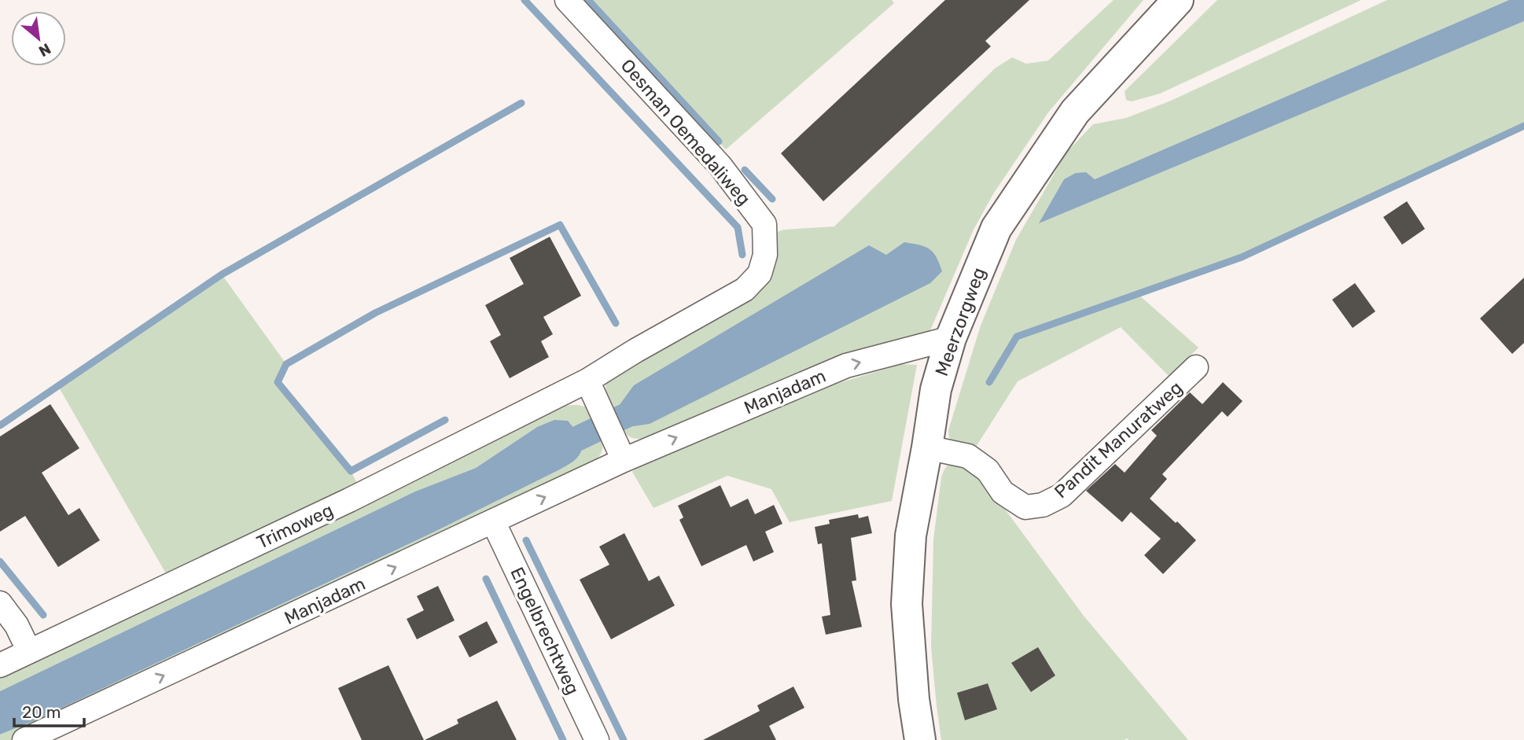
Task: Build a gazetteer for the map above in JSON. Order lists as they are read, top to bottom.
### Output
{
  "streets": {
    "main road": ["Meerzorgweg"],
    "street": [
      "Oesman Oemedaliweg",
      "Manjadam",
      "Pandit Manuratweg",
      "Trimoweg",
      "Engelbrechtweg"
    ]
  },
  "crossings": [
    ["Oesman Oemedaliweg", "Trimoweg"],
    ["Meerzorgweg", "Manjadam"],
    ["Meerzorgweg", "Pandit Manuratweg"],
    ["Manjadam", "Engelbrechtweg"]
  ],
  "one_way": ["Manjadam"],
  "scale_bar": "20 m",
  "north": "bottom right"
}
